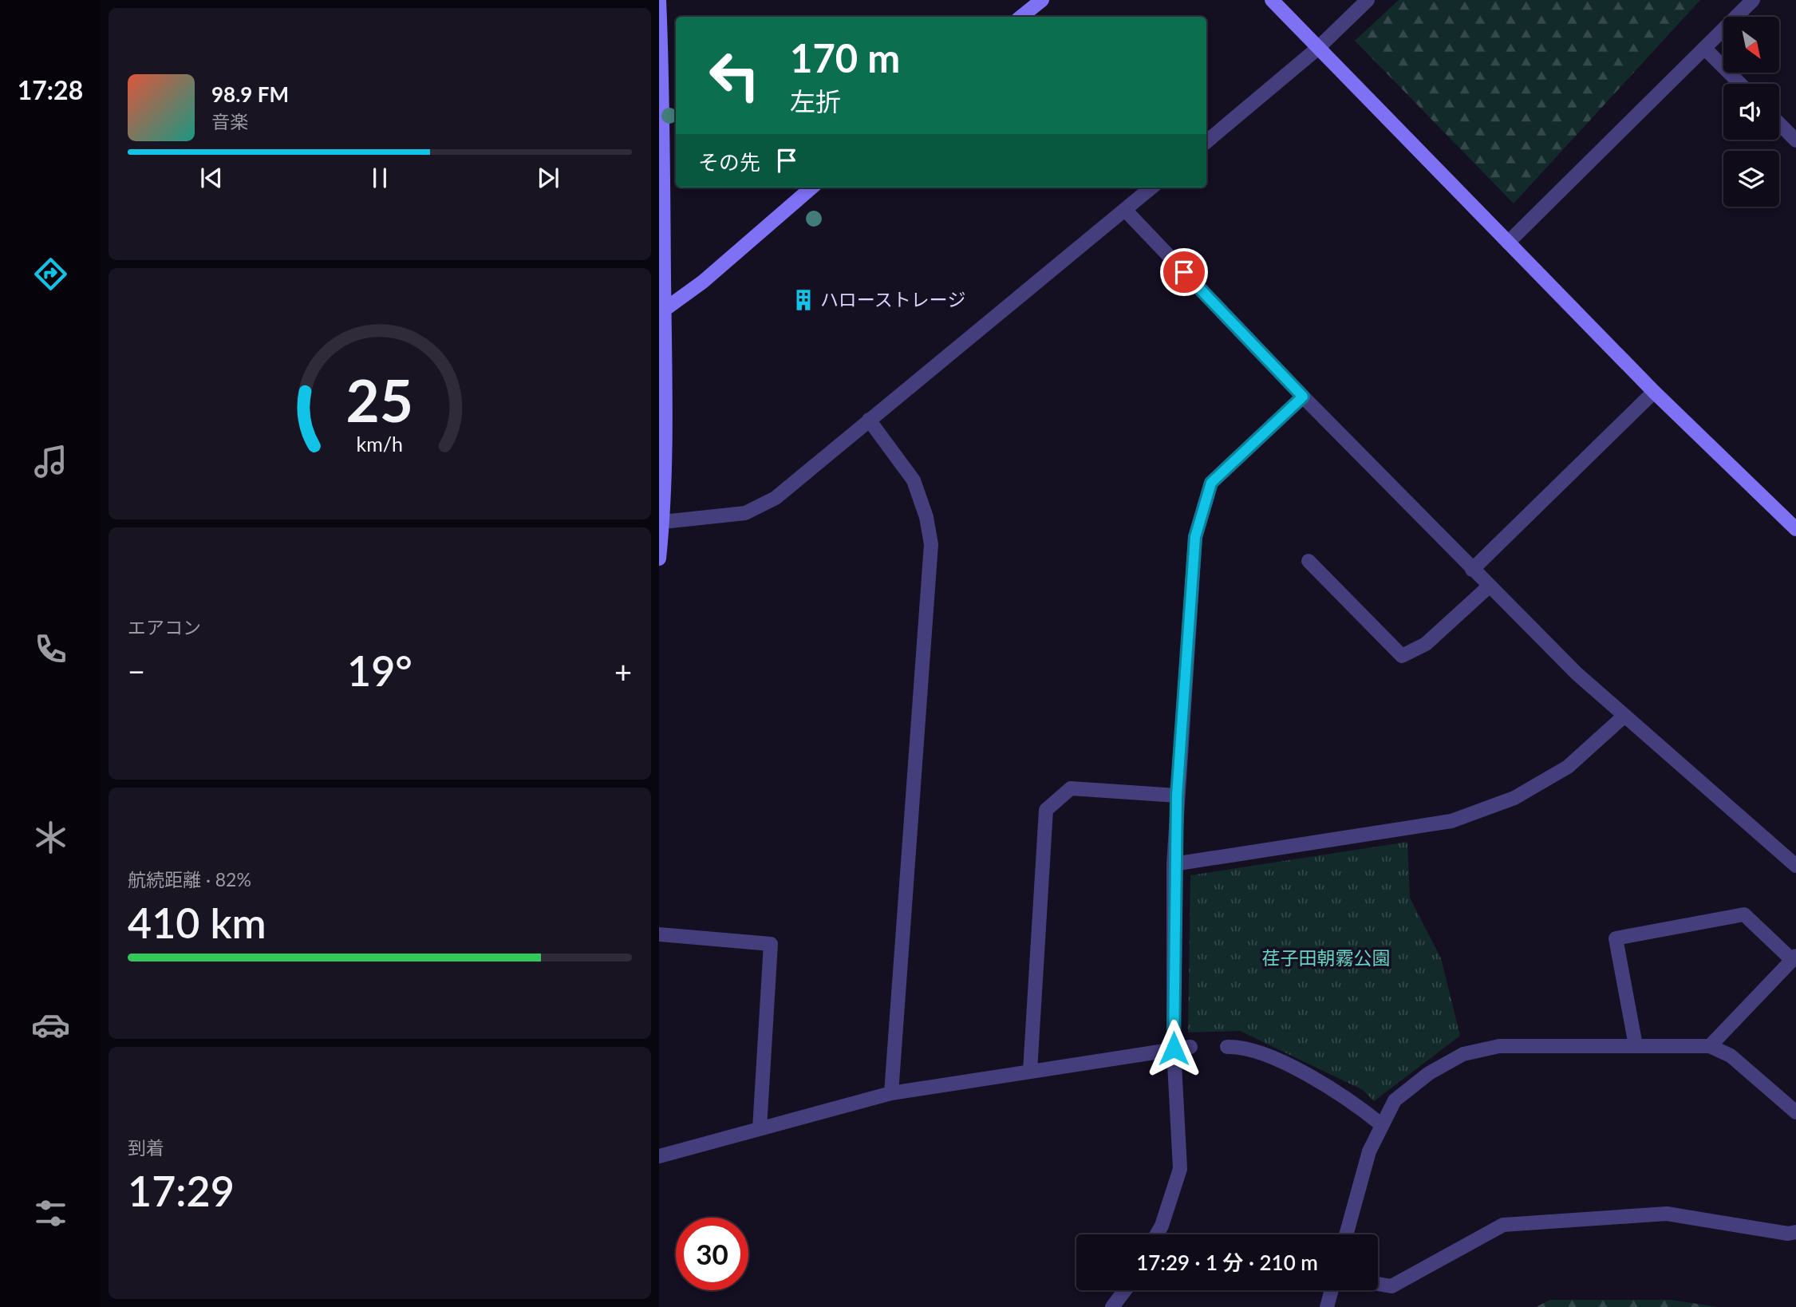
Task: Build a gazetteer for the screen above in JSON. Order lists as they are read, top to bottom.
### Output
{
  "parks": ["荏子田朝霧公園"],
  "places": {
    "building": ["ハローストレージ"]
  },
  "north": "bottom right",
  "page": {
    "tabs": "17:28",
    "turn": ["170 m", "左折"],
    "song": ["98.9 FM", "音楽"],
    "then": "その先",
    "tile": [
      "エアコン",
      ["航続距離 · 82%", "410 km"],
      ["到着", "17:29"]
    ],
    "heat": ["−", "19°", "+"],
    "limit": "30",
    "trip": "17:29 · 1 分 · 210 m",
    "gauge": ["25", "km/h"]
  }
}
